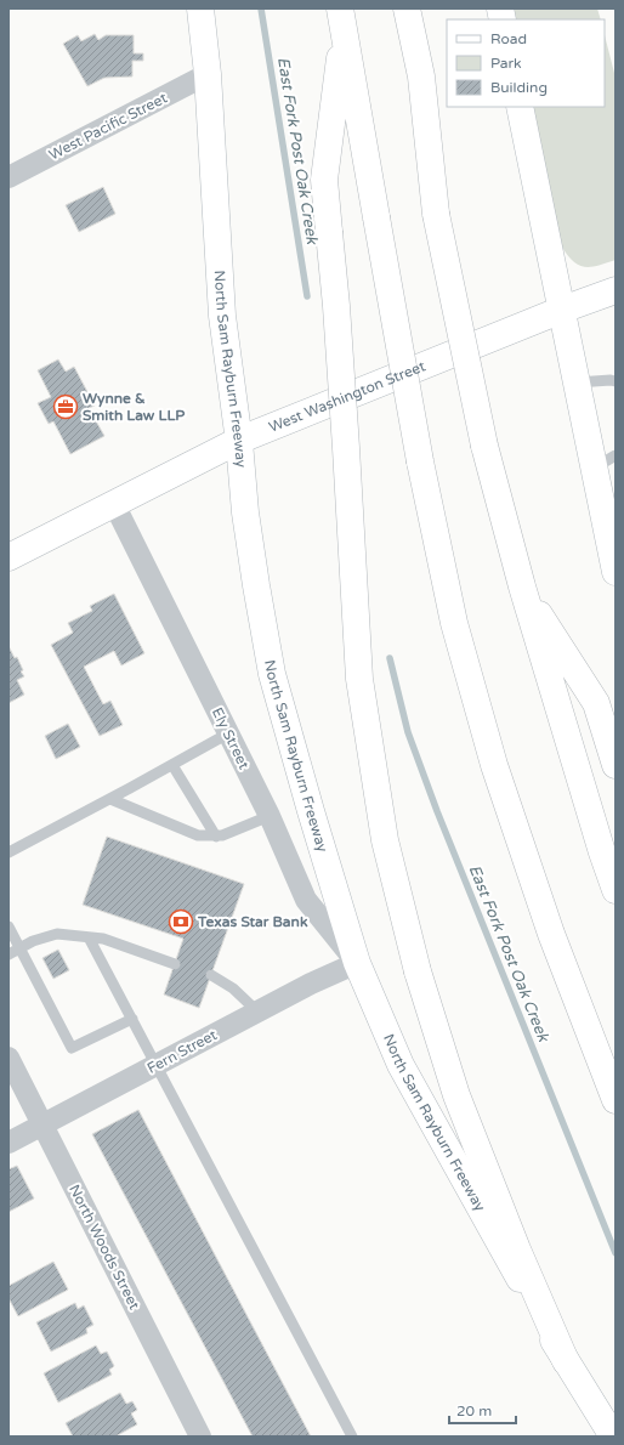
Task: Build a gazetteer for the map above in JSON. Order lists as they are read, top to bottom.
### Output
{
  "streets": {
    "main road": ["North Sam Rayburn Freeway", "West Washington Street"],
    "street": [
      "West Pacific Street",
      "Ely Street",
      "Fern Street",
      "North Woods Street"
    ]
  },
  "crossings": [
    ["West Pacific Street", "North Sam Rayburn Freeway"],
    ["North Sam Rayburn Freeway", "West Washington Street"],
    ["North Sam Rayburn Freeway", "Ely Street"],
    ["North Sam Rayburn Freeway", "Fern Street"],
    ["West Washington Street", "Ely Street"],
    ["Ely Street", "Fern Street"],
    ["Fern Street", "North Woods Street"]
  ],
  "water": ["East Fork Post Oak Creek"],
  "places": {
    "office": ["Wynne & Smith Law LLP"],
    "bank": ["Texas Star Bank"]
  },
  "legend": ["Road", "Park", "Building"],
  "scale_bar": "20 m"
}
